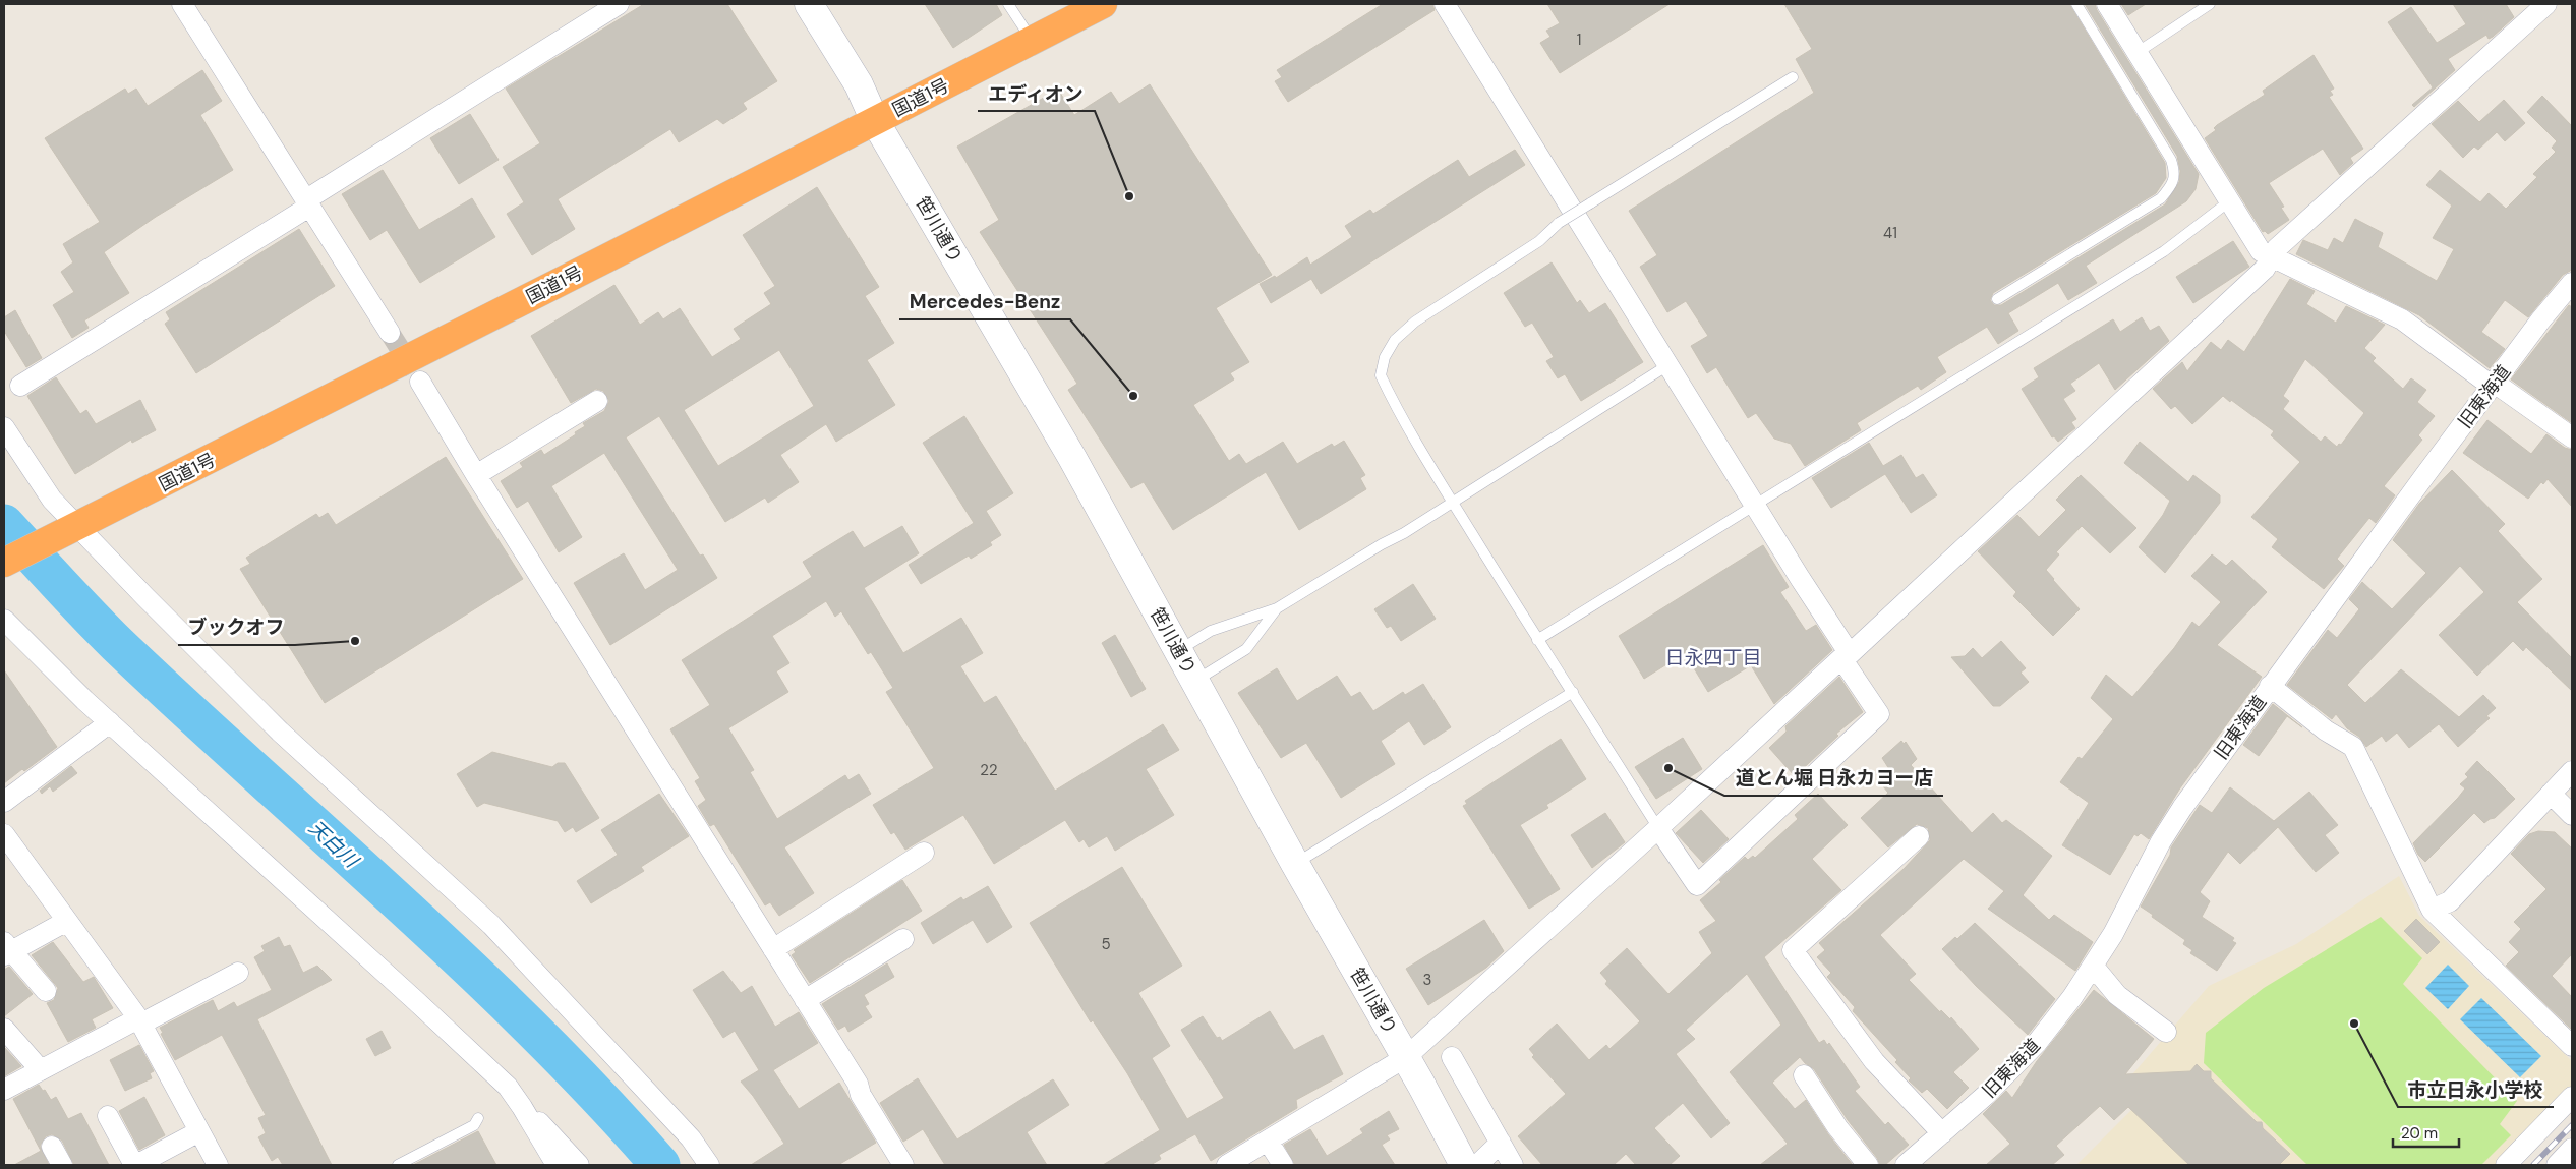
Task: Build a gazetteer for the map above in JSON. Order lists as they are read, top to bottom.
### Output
{
  "streets": {
    "highway": ["国道1号"],
    "street": ["笹川通り", "旧東海道"]
  },
  "crossings": [
    ["国道1号", "笹川通り"]
  ],
  "districts": ["日永四丁目"],
  "water": ["天白川"],
  "places": [
    "エディオン",
    "Mercedes-Benz",
    "ブックオフ",
    "道とん堀 日永カヨー店",
    "市立日永小学校"
  ],
  "house_numbers": [
    "1",
    "41",
    "22",
    "5",
    "3"
  ],
  "scale_bar": "20 m"
}
